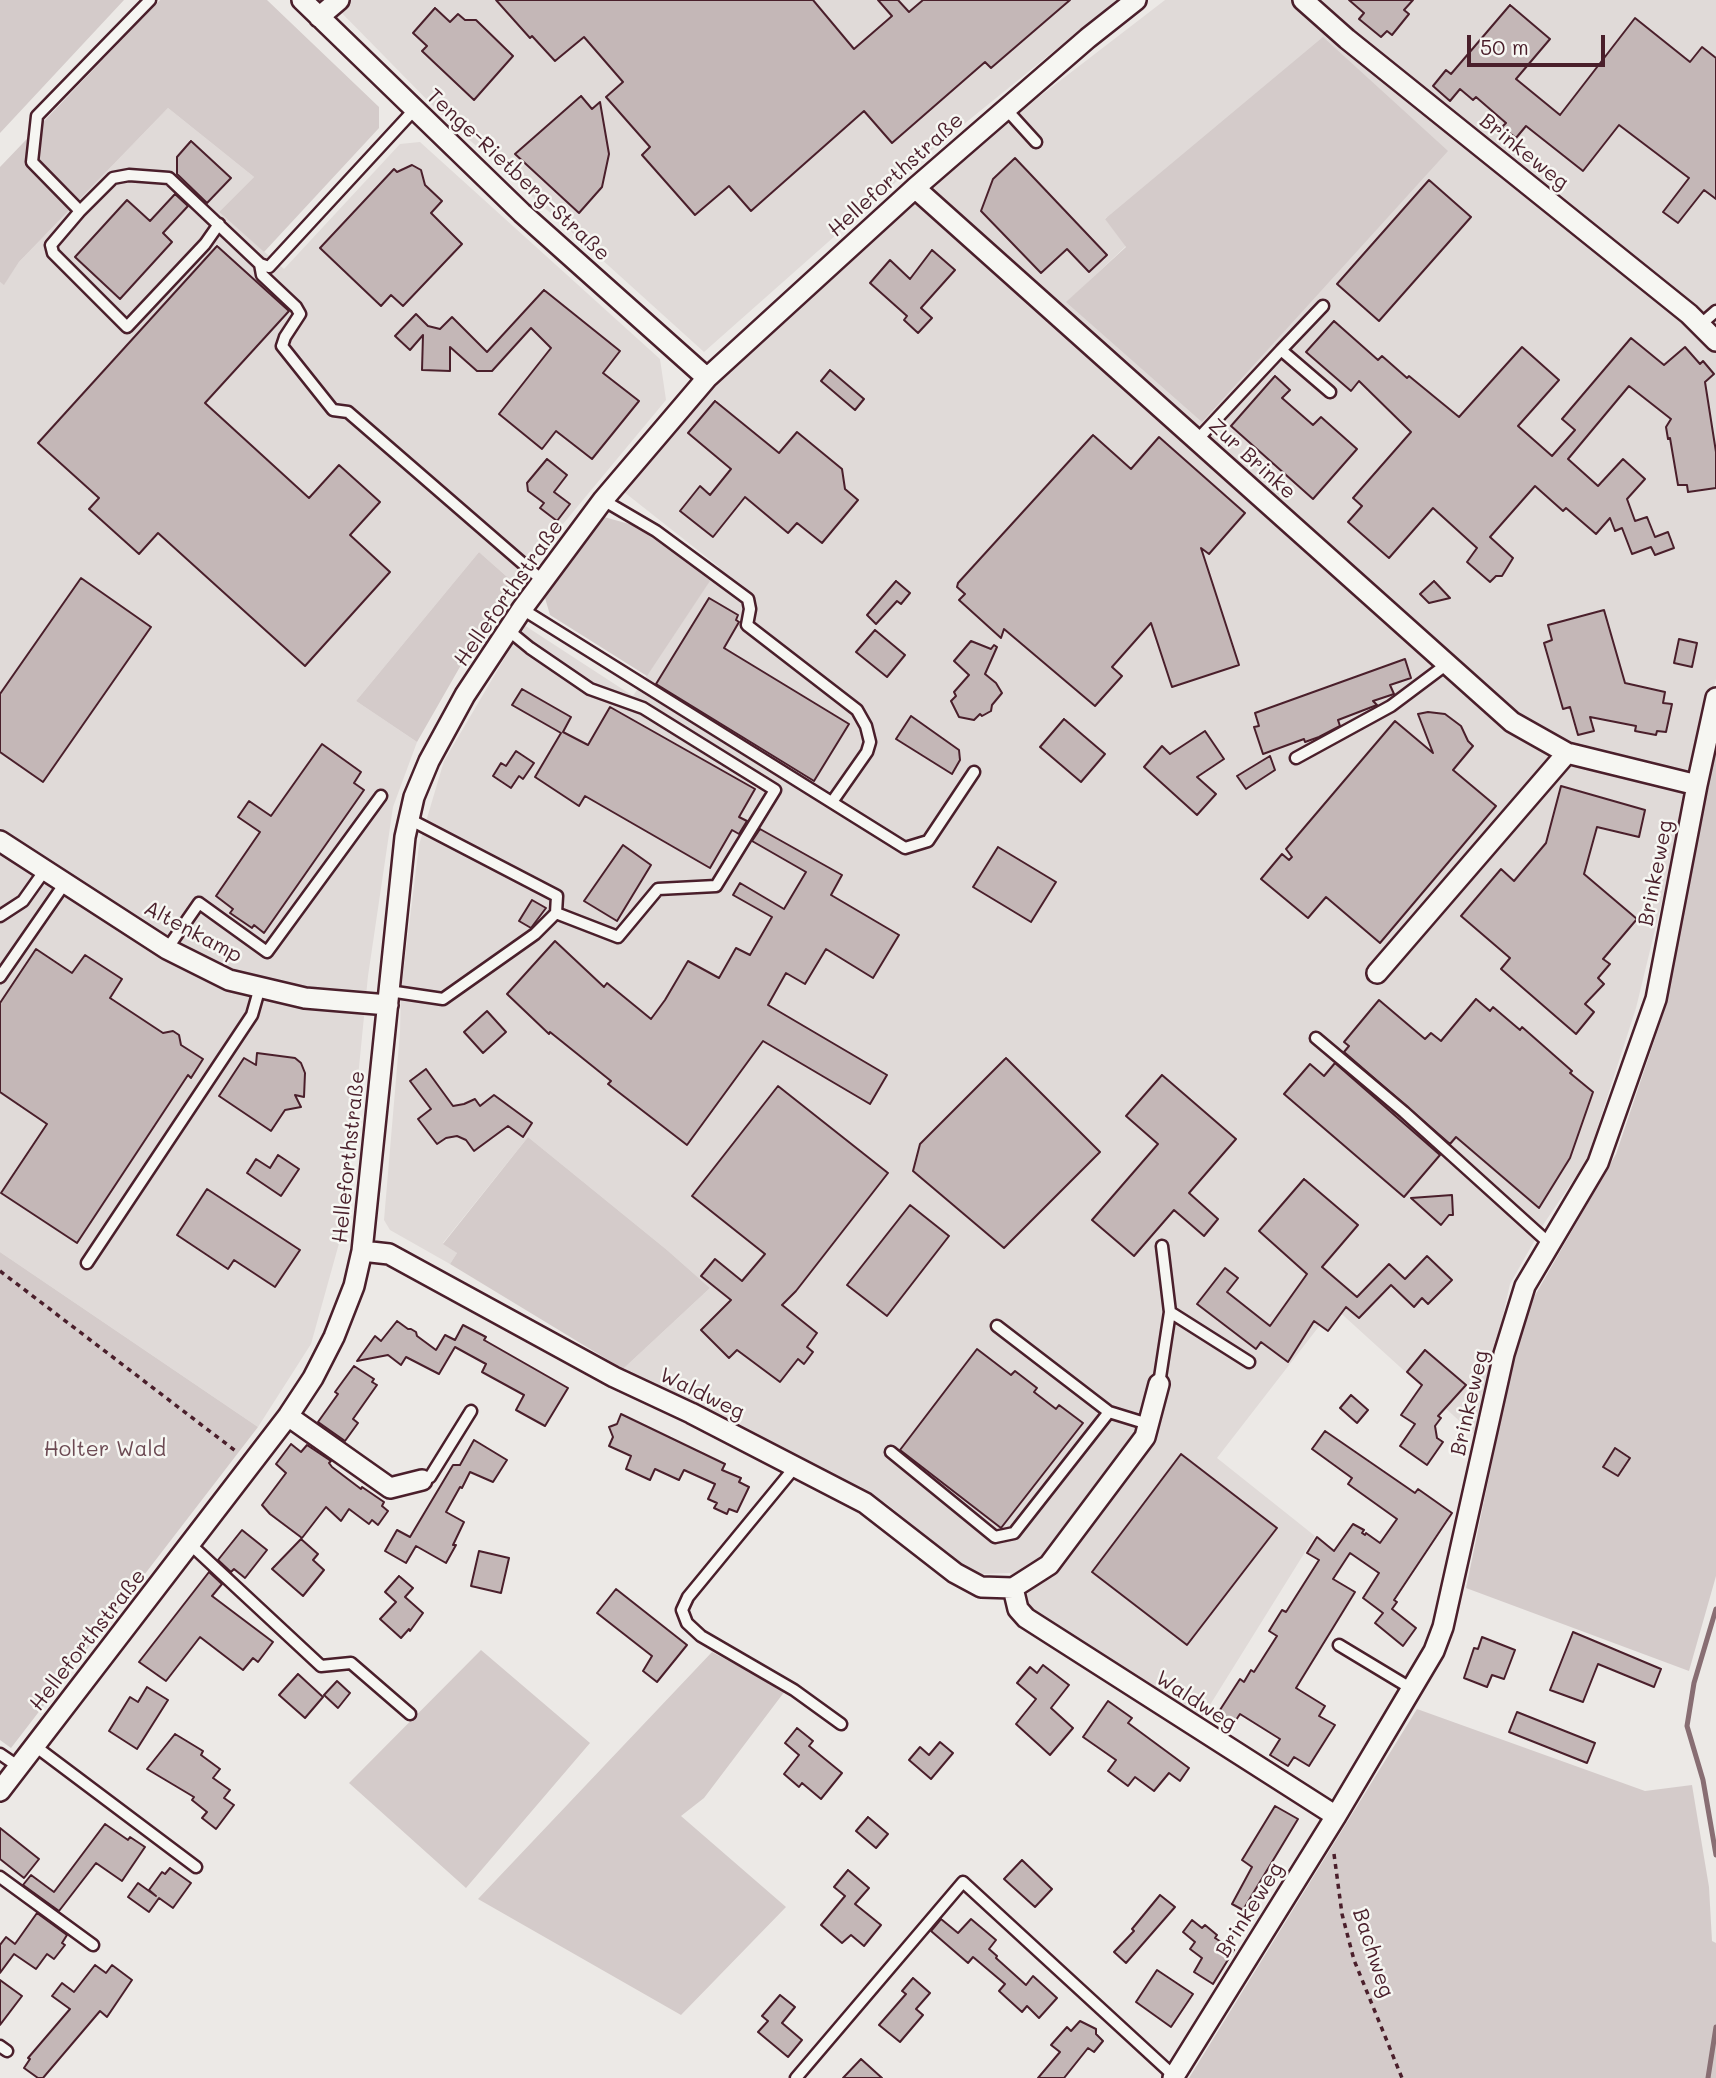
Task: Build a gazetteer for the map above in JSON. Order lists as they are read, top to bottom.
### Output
{
  "streets": {
    "street": [
      "Brinkeweg",
      "Tenge-Rietberg-Straße",
      "Helleforthstraße",
      "Zur Brinke",
      "Altenkamp",
      "Waldweg"
    ],
    "path": ["Bachweg"]
  },
  "crossings": [
    ["Brinkeweg", "Zur Brinke"],
    ["Brinkeweg", "Waldweg"],
    ["Brinkeweg", "Bachweg"],
    ["Tenge-Rietberg-Straße", "Helleforthstraße"],
    ["Helleforthstraße", "Zur Brinke"],
    ["Helleforthstraße", "Altenkamp"],
    ["Helleforthstraße", "Waldweg"]
  ],
  "parks": ["Holter Wald"],
  "scale_bar": "50 m"
}
